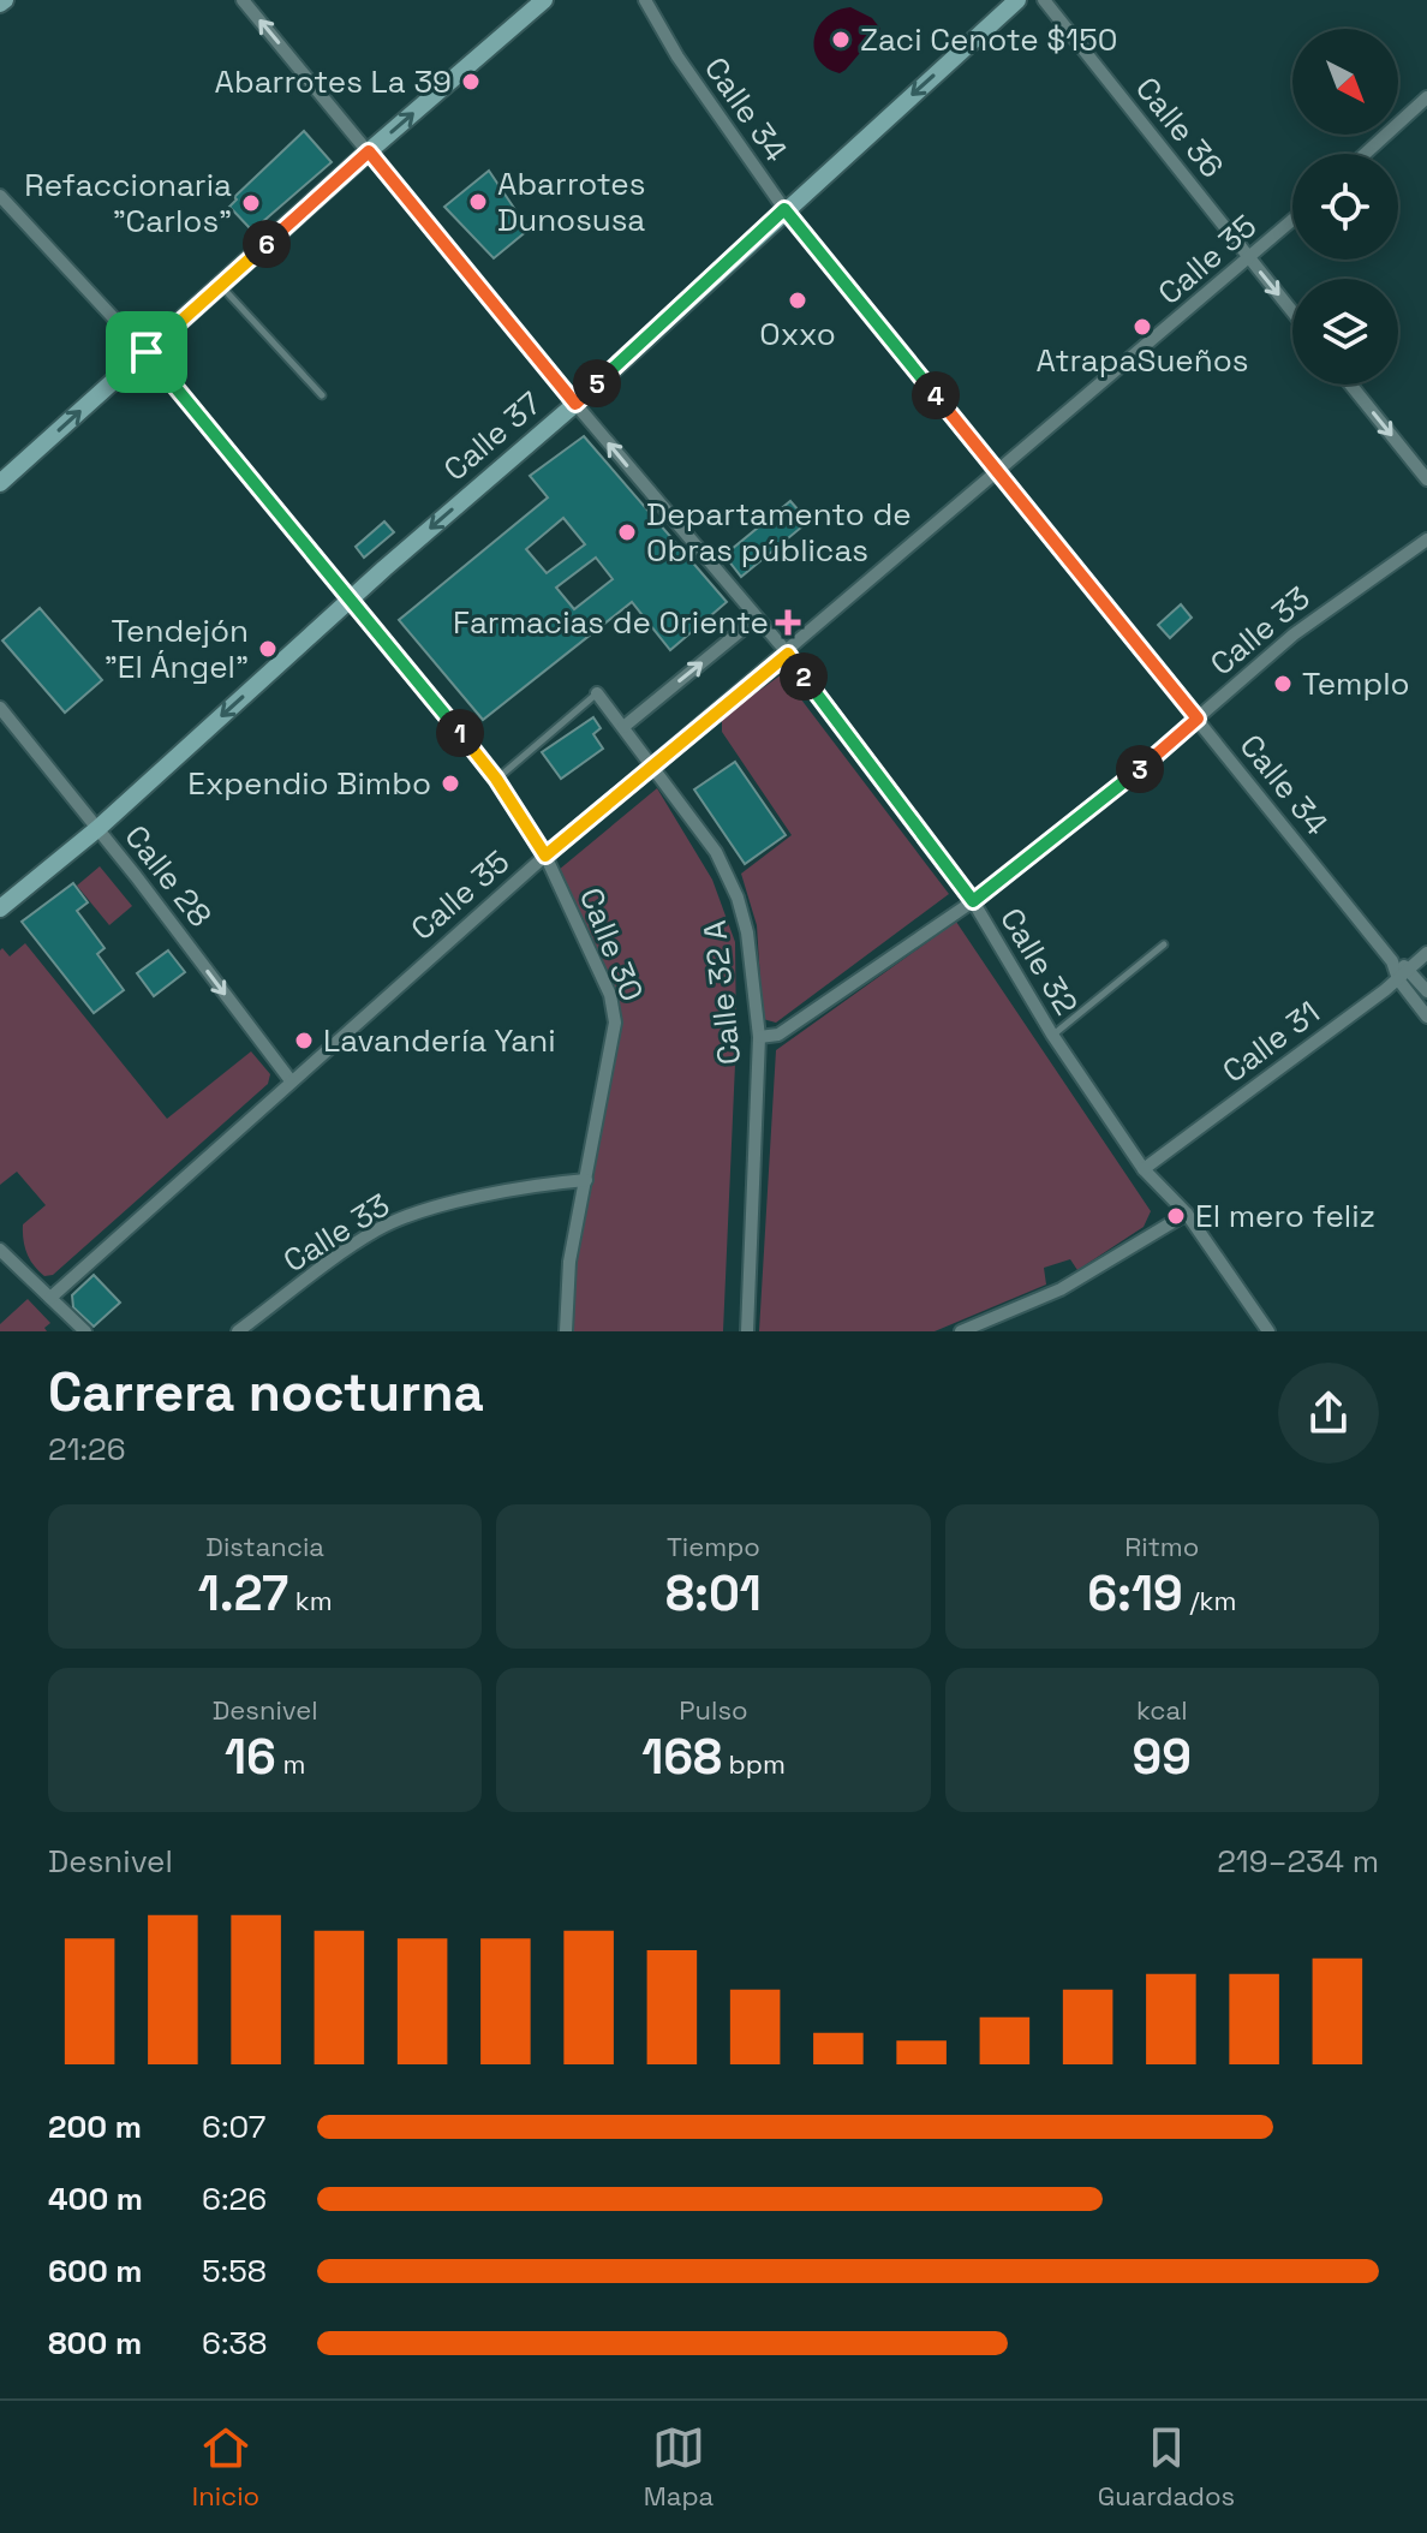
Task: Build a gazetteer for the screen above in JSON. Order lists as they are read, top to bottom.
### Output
{
  "streets": {
    "street": [
      "Calle 34",
      "Calle 36",
      "Calle 35",
      "Calle 37",
      "Calle 33",
      "Calle 28",
      "Calle 30",
      "Calle 32",
      "Calle 32 A",
      "Calle 31"
    ]
  },
  "crossings": [
    ["Calle 34", "Calle 35"],
    ["Calle 34", "Calle 37"],
    ["Calle 34", "Calle 33"],
    ["Calle 34", "Calle 31"],
    ["Calle 36", "Calle 35"],
    ["Calle 35", "Calle 28"],
    ["Calle 35", "Calle 30"],
    ["Calle 35", "Calle 32"],
    ["Calle 35", "Calle 32 A"],
    ["Calle 37", "Calle 28"],
    ["Calle 37", "Calle 30"],
    ["Calle 37", "Calle 32"],
    ["Calle 33", "Calle 30"],
    ["Calle 33", "Calle 32"],
    ["Calle 33", "Calle 32 A"],
    ["Calle 32", "Calle 31"]
  ],
  "one_way": ["Calle 37", "Calle 28"],
  "places": {
    "other": [
      "Zaci Cenote $150",
      "Abarrotes La 39",
      "Abarrotes Dunosusa",
      "Refaccionaria \"Carlos\"",
      "Oxxo",
      "AtrapaSueños",
      "Departamento de Obras públicas",
      "Tendejón \"El Ángel\"",
      "Templo",
      "Expendio Bimbo",
      "Lavandería Yani",
      "El mero feliz"
    ],
    "health": ["Farmacias de Oriente"]
  },
  "north": "bottom right",
  "page": {
    "pins": [
      "6",
      "5",
      "4",
      "2",
      "1",
      "3"
    ],
    "heading": ["Carrera nocturna", "21:26"],
    "stats": [
      ["Distancia", "1.27 km"],
      ["Tiempo", "8:01"],
      ["Ritmo", "6:19 /km"],
      ["Desnivel", "16 m"],
      ["Pulso", "168 bpm"],
      ["kcal", "99"]
    ],
    "chart": ["Desnivel", "219–234 m"],
    "list": [
      {
        "name": "200 m",
        "note": "6:07"
      },
      {
        "name": "400 m",
        "note": "6:26"
      },
      {
        "name": "600 m",
        "note": "5:58"
      },
      {
        "name": "800 m",
        "note": "6:38"
      }
    ],
    "tabs": ["Inicio", "Mapa", "Guardados"]
  }
}
